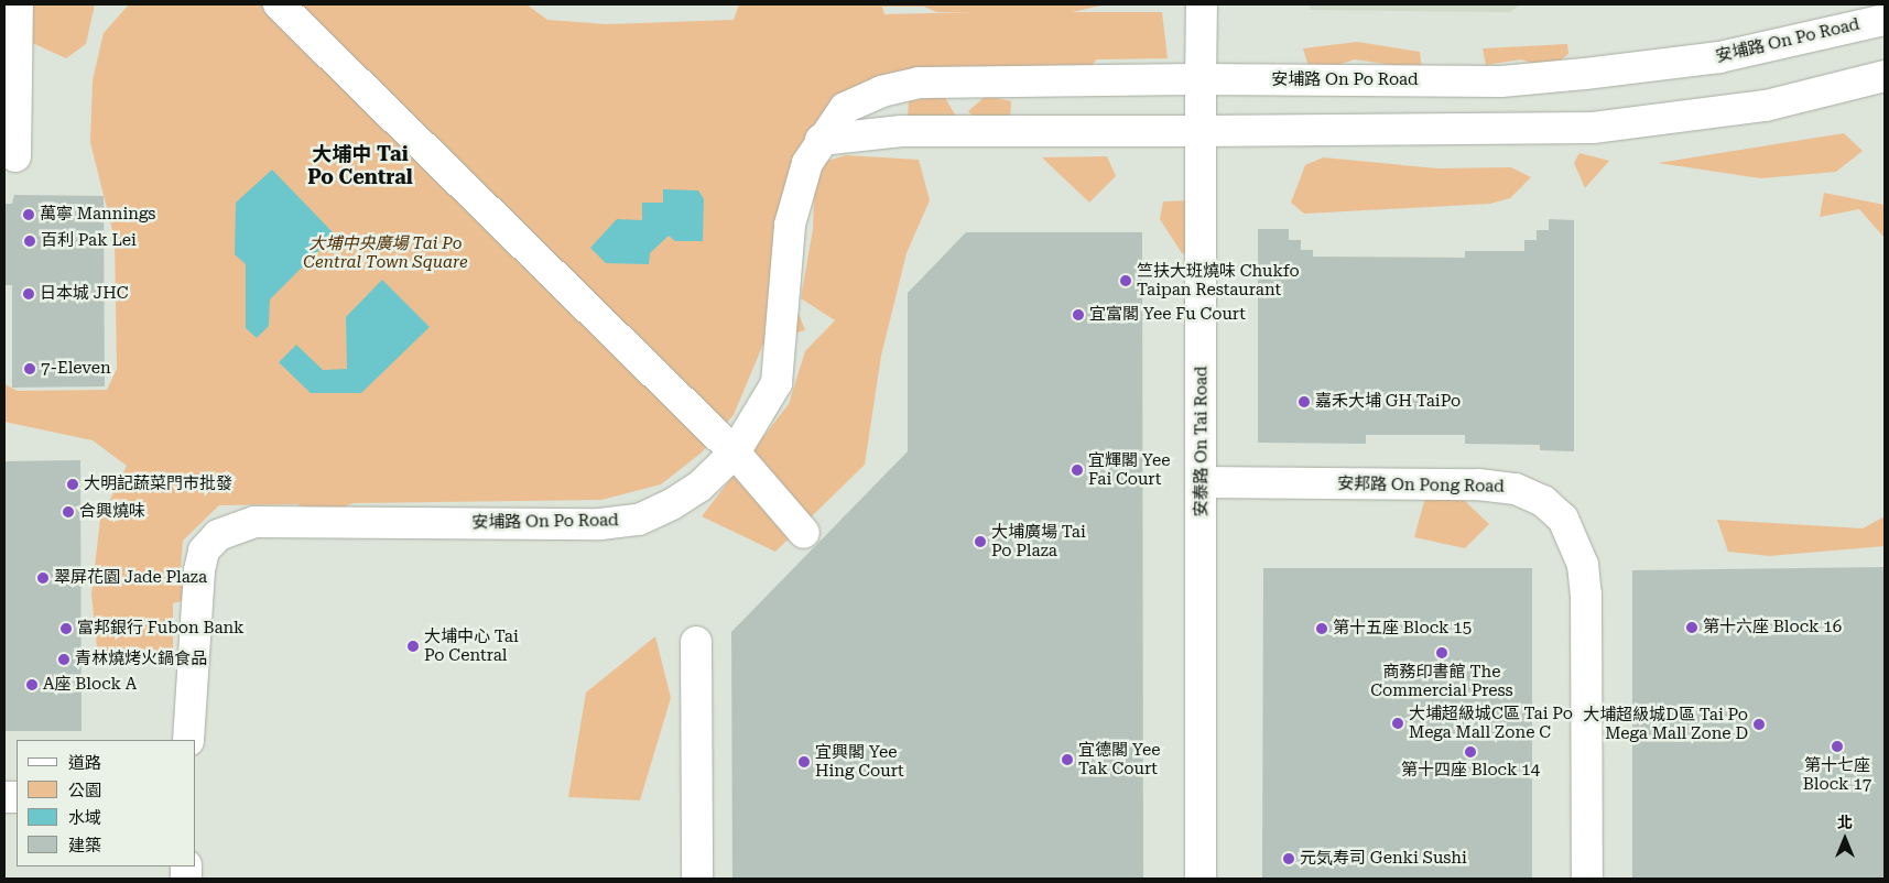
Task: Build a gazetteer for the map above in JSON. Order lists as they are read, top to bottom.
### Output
{
  "streets": {
    "street": ["安埔路 On Po Road", "安泰路 On Tai Road", "安邦路 On Pong Road"]
  },
  "crossings": [
    ["安埔路 On Po Road", "安泰路 On Tai Road"],
    ["安泰路 On Tai Road", "安邦路 On Pong Road"]
  ],
  "districts": ["大埔中 Tai Po Central"],
  "parks": ["大埔中央廣場 Tai Po Central Town Square"],
  "places": [
    "萬寧 Mannings",
    "百利 Pak Lei",
    "竺扶大班燒味 Chukfo Taipan Restaurant",
    "日本城 JHC",
    "宜富閣 Yee Fu Court",
    "7-Eleven",
    "嘉禾大埔 GH TaiPo",
    "宜輝閣 Yee Fai Court",
    "大明記蔬菜門市批發",
    "合興燒味",
    "大埔廣場 Tai Po Plaza",
    "翠屏花園 Jade Plaza",
    "第十六座 Block 16",
    "富邦銀行 Fubon Bank",
    "第十五座 Block 15",
    "大埔中心 Tai Po Central",
    "商務印書館 The Commercial Press",
    "青林燒烤火鍋食品",
    "A座 Block A",
    "大埔超級城C區 Tai Po Mega Mall Zone C",
    "大埔超級城D區 Tai Po Mega Mall Zone D",
    "第十七座 Block 17",
    "第十四座 Block 14",
    "宜德閣 Yee Tak Court",
    "宜興閣 Yee Hing Court",
    "元気寿司 Genki Sushi"
  ],
  "legend": [
    "道路",
    "公園",
    "水域",
    "建築"
  ],
  "north": "top"
}
